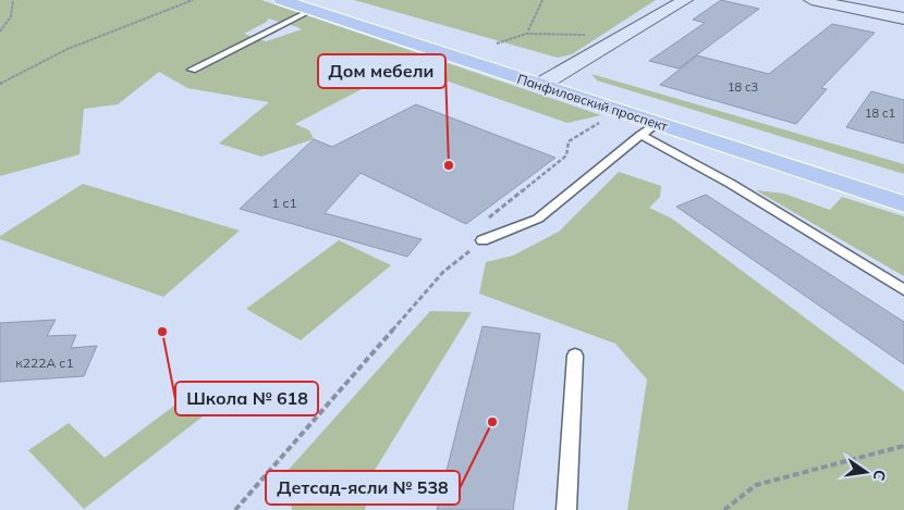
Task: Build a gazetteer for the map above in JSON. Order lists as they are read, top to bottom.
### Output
{
  "streets": {
    "main road": ["Панфиловский проспект"]
  },
  "places": ["Дом мебели", "Школа № 618", "Детсад-ясли № 538"],
  "house_numbers": [
    "18 с3",
    "18 с1",
    "1 с1",
    "к222А с1"
  ],
  "north": "right"
}
